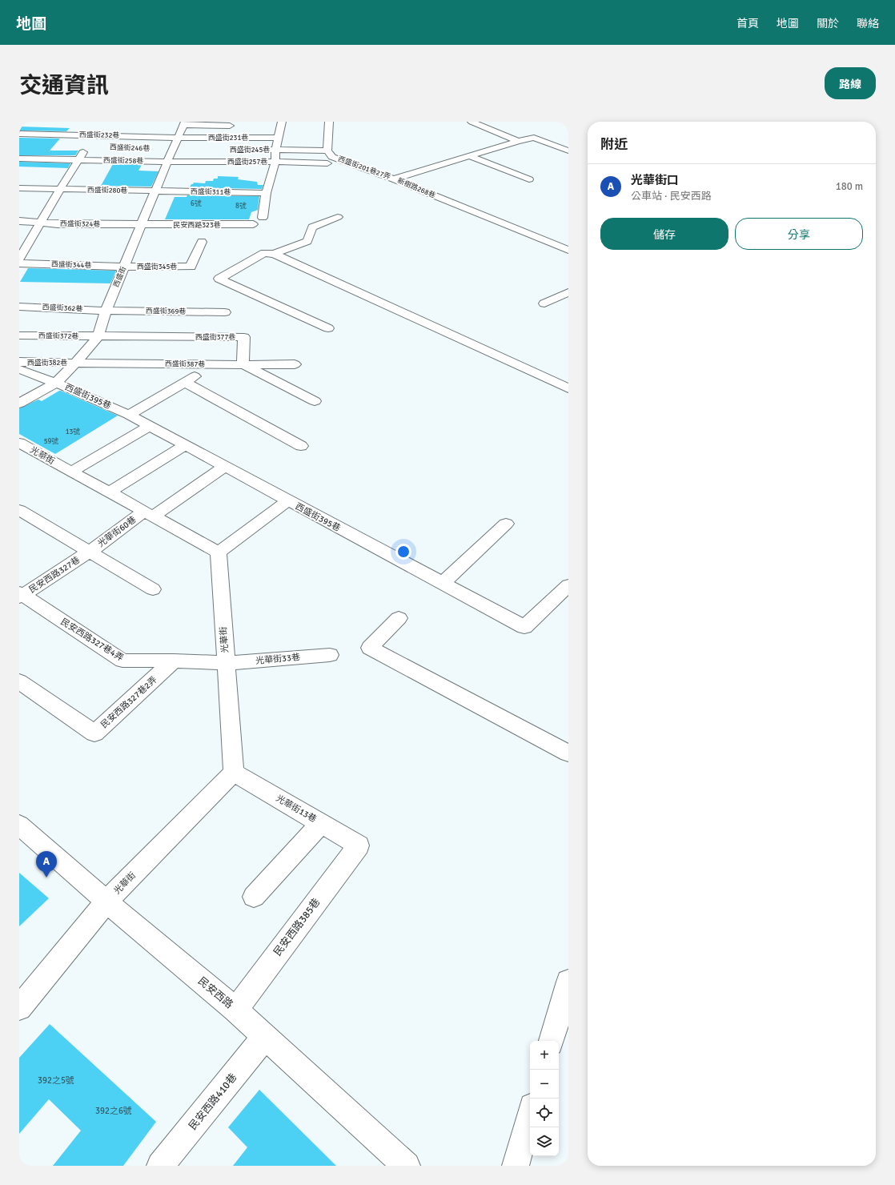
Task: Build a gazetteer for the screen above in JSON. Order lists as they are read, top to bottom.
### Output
{
  "streets": {
    "street": [
      "西盛街232巷",
      "西盛街231巷",
      "西盛街245巷",
      "西盛街258巷",
      "西盛街257巷",
      "西盛街201巷27弄",
      "新樹路268巷",
      "西盛街280巷",
      "西盛街311巷",
      "西盛街324巷",
      "民安西路323巷",
      "西盛街344巷",
      "西盛街345巷",
      "西盛街",
      "西盛街362巷",
      "西盛街369巷",
      "西盛街372巷",
      "西盛街377巷",
      "西盛街382巷",
      "西盛街387巷",
      "西盛街395巷",
      "光華街",
      "光華街60巷",
      "民安西路327巷",
      "民安西路327巷4弄",
      "光華街33巷",
      "民安西路327巷2弄",
      "光華街13巷",
      "民安西路385巷",
      "民安西路",
      "民安西路410巷"
    ]
  },
  "crossings": [
    ["西盛街232巷", "西盛街231巷"],
    ["西盛街232巷", "西盛街"],
    ["西盛街231巷", "西盛街"],
    ["西盛街245巷", "西盛街201巷27弄"],
    ["西盛街258巷", "西盛街257巷"],
    ["西盛街258巷", "西盛街"],
    ["西盛街257巷", "西盛街"],
    ["西盛街201巷27弄", "新樹路268巷"],
    ["西盛街280巷", "西盛街311巷"],
    ["西盛街280巷", "西盛街"],
    ["西盛街311巷", "西盛街"],
    ["西盛街324巷", "民安西路323巷"],
    ["西盛街324巷", "西盛街"],
    ["民安西路323巷", "西盛街"],
    ["西盛街344巷", "西盛街345巷"],
    ["西盛街344巷", "西盛街"],
    ["西盛街345巷", "西盛街"],
    ["西盛街", "西盛街362巷"],
    ["西盛街", "西盛街369巷"],
    ["西盛街", "西盛街372巷"],
    ["西盛街", "西盛街377巷"],
    ["西盛街", "西盛街382巷"],
    ["西盛街", "西盛街387巷"],
    ["西盛街", "西盛街395巷"],
    ["西盛街362巷", "西盛街369巷"],
    ["西盛街372巷", "西盛街377巷"],
    ["西盛街377巷", "西盛街387巷"],
    ["西盛街382巷", "西盛街387巷"],
    ["西盛街395巷", "光華街60巷"],
    ["光華街", "光華街60巷"],
    ["光華街", "民安西路327巷4弄"],
    ["光華街", "光華街33巷"],
    ["光華街", "光華街13巷"],
    ["光華街", "民安西路"],
    ["光華街60巷", "民安西路327巷"],
    ["民安西路327巷", "民安西路327巷4弄"],
    ["民安西路327巷4弄", "光華街33巷"],
    ["民安西路327巷4弄", "民安西路327巷2弄"],
    ["光華街13巷", "民安西路385巷"],
    ["民安西路385巷", "民安西路"],
    ["民安西路", "民安西路410巷"]
  ],
  "house_numbers": [
    "6號",
    "8號",
    "13號",
    "59號",
    "392之5號",
    "392之6號"
  ],
  "page": {
    "header": "地圖",
    "nav": [
      "首頁",
      "地圖",
      "關於",
      "聯絡"
    ],
    "title": "交通資訊",
    "buttons": [
      "路線",
      ["儲存", "分享"]
    ],
    "heading": "附近",
    "list": [
      {
        "mark": "A",
        "name": "光華街口",
        "note": "公車站 · 民安西路",
        "value": "180 m"
      }
    ],
    "pins": "A",
    "map_buttons": ["+", "−"]
  }
}
